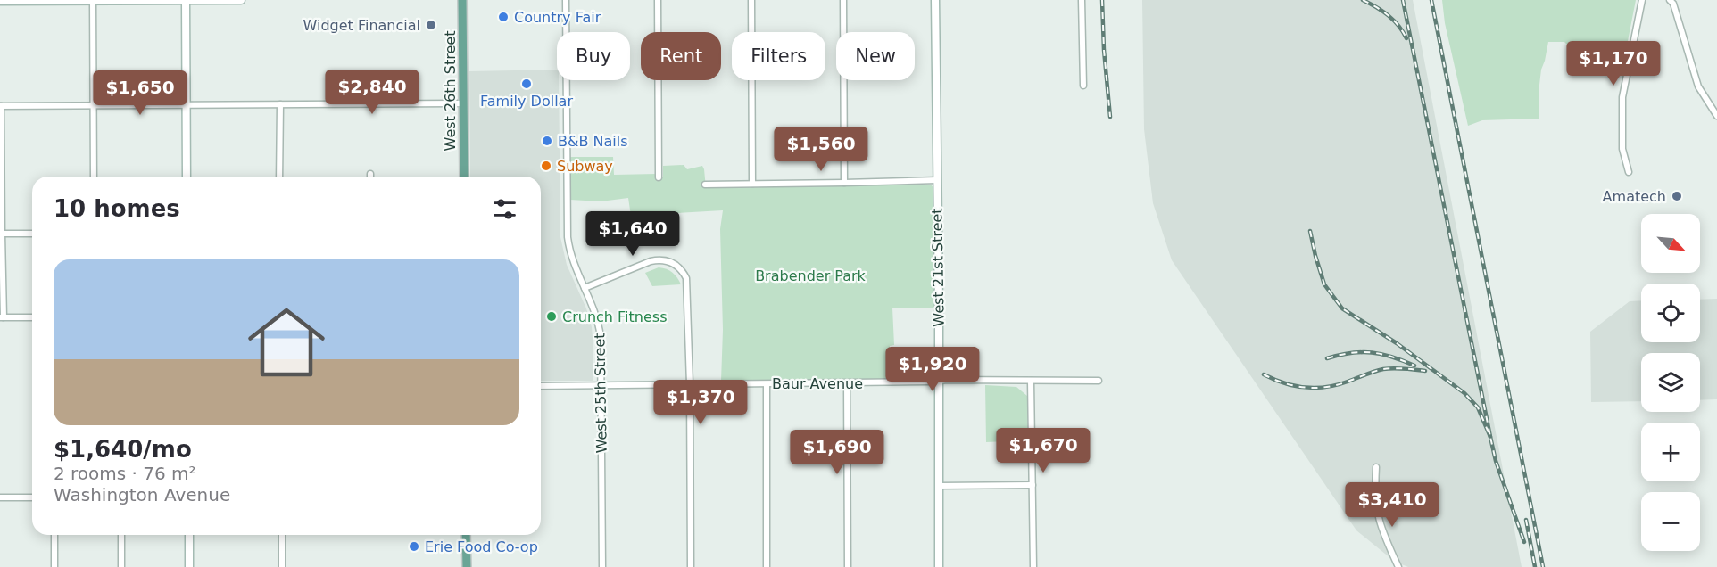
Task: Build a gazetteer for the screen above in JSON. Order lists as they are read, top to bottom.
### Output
{
  "streets": {
    "main road": ["West 26th Street"],
    "street": ["West 21st Street", "Baur Avenue", "West 25th Street"]
  },
  "crossings": [
    ["West 21st Street", "Baur Avenue"],
    ["Baur Avenue", "West 25th Street"]
  ],
  "parks": ["Brabender Park"],
  "places": [
    "Country Fair",
    "Widget Financial",
    "Family Dollar",
    "B&B Nails",
    "Subway",
    "Amatech",
    "Crunch Fitness",
    "Erie Food Co-op"
  ],
  "north": "bottom right",
  "page": {
    "chip": [
      "Buy",
      "Rent",
      "Filters",
      "New"
    ],
    "price": [
      "$1,170",
      "$2,840",
      "$1,650",
      "$1,560",
      "$1,640",
      "$1,920",
      "$1,370",
      "$1,670",
      "$1,690",
      "$3,410"
    ],
    "heading": "10 homes",
    "map_buttons": ["+", "−"],
    "list": [
      {
        "name": "$1,640/mo",
        "note": "2 rooms · 76 m² · Washington Avenue"
      }
    ]
  }
}
